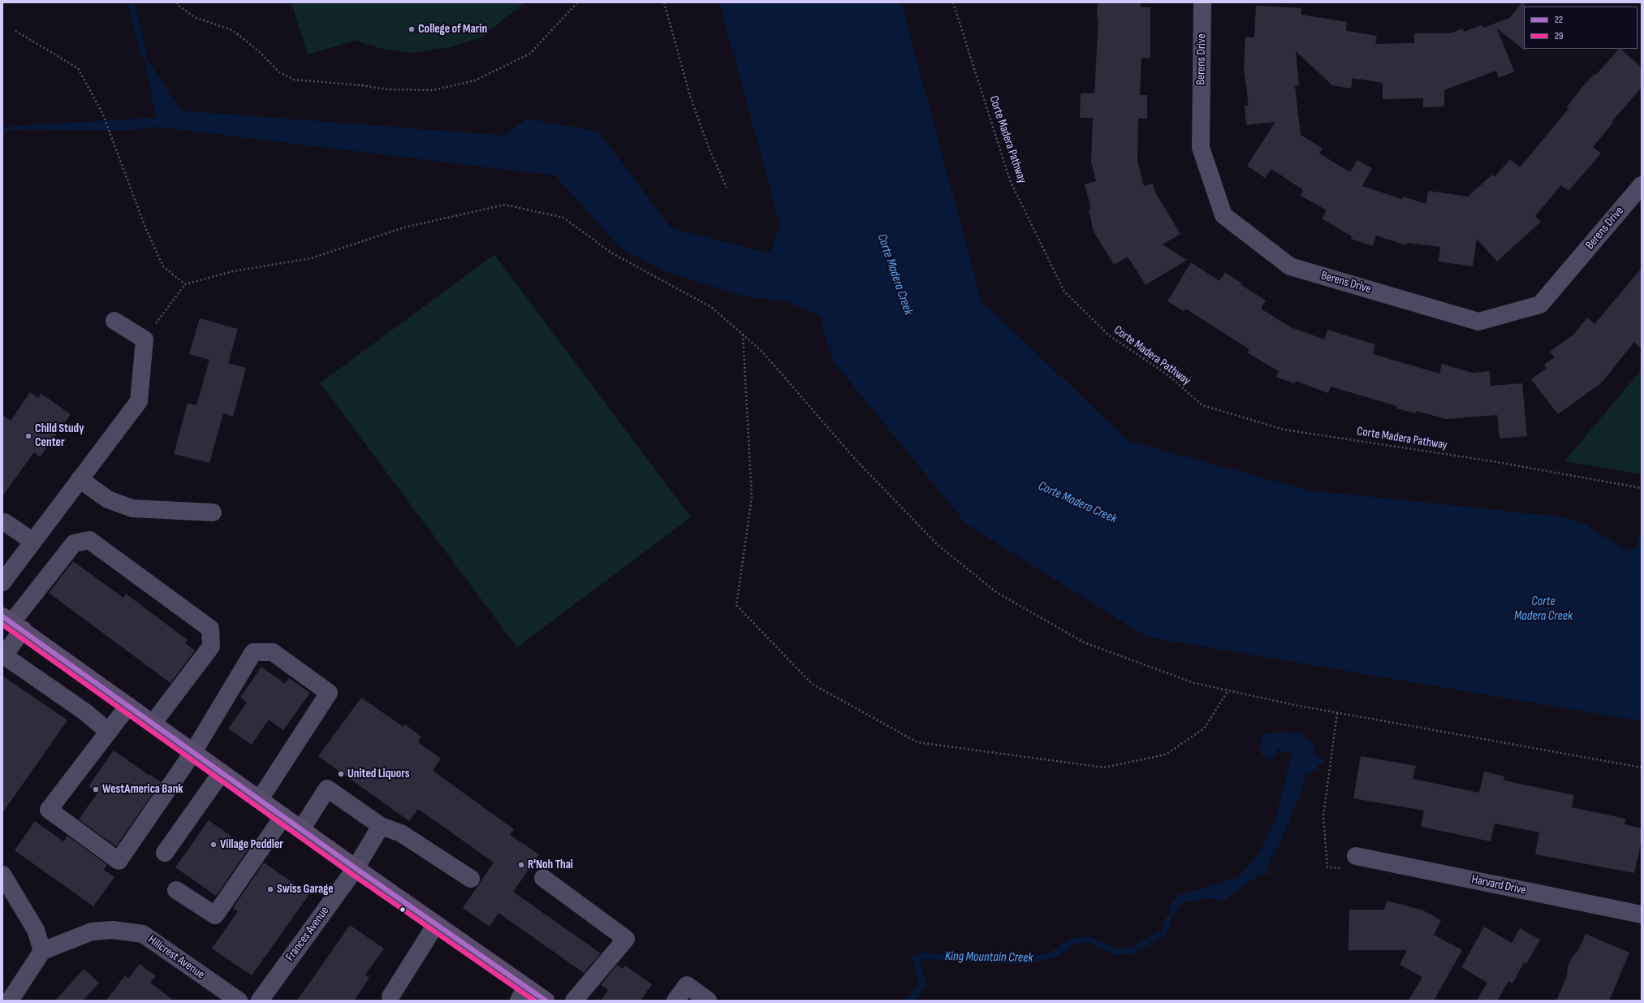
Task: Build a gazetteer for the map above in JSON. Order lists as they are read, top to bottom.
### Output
{
  "streets": {
    "street": [
      "Berens Drive",
      "Harvard Drive",
      "Frances Avenue",
      "Hillcrest Avenue"
    ],
    "path": ["Corte Madera Pathway"]
  },
  "water": ["Corte Madera Creek", "King Mountain Creek"],
  "places": [
    "College of Marin",
    "Child Study Center",
    "United Liquors",
    "WestAmerica Bank",
    "Village Peddler",
    "R'Noh Thai",
    "Swiss Garage"
  ],
  "lines": ["transit line 22", "transit line 29"],
  "legend": ["22", "29"]
}
